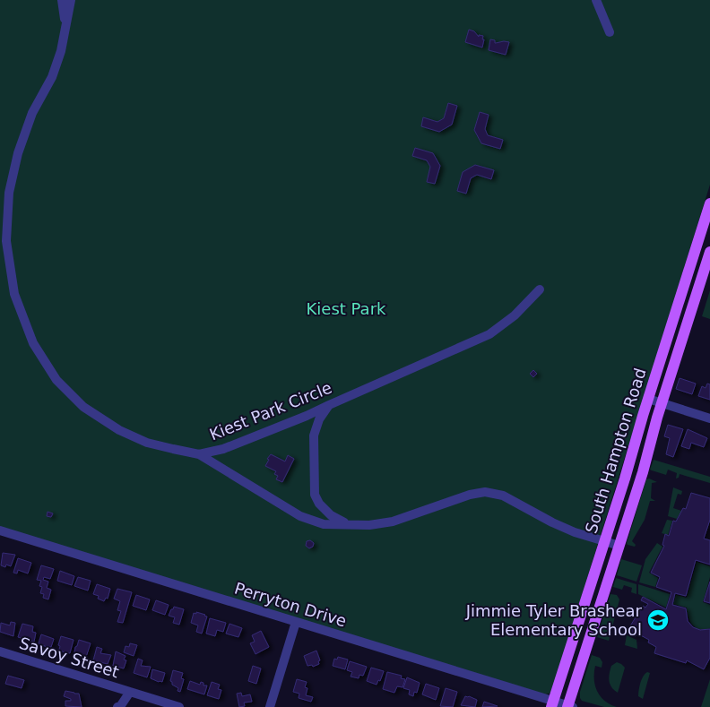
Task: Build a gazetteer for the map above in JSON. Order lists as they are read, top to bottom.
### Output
{
  "streets": {
    "main road": ["South Hampton Road"],
    "street": ["Kiest Park Circle", "Perryton Drive", "Savoy Street"]
  },
  "crossings": [
    ["South Hampton Road", "Perryton Drive"]
  ],
  "parks": ["Kiest Park"],
  "places": {
    "school or university": ["Jimmie Tyler Brashear Elementary School"]
  }
}
